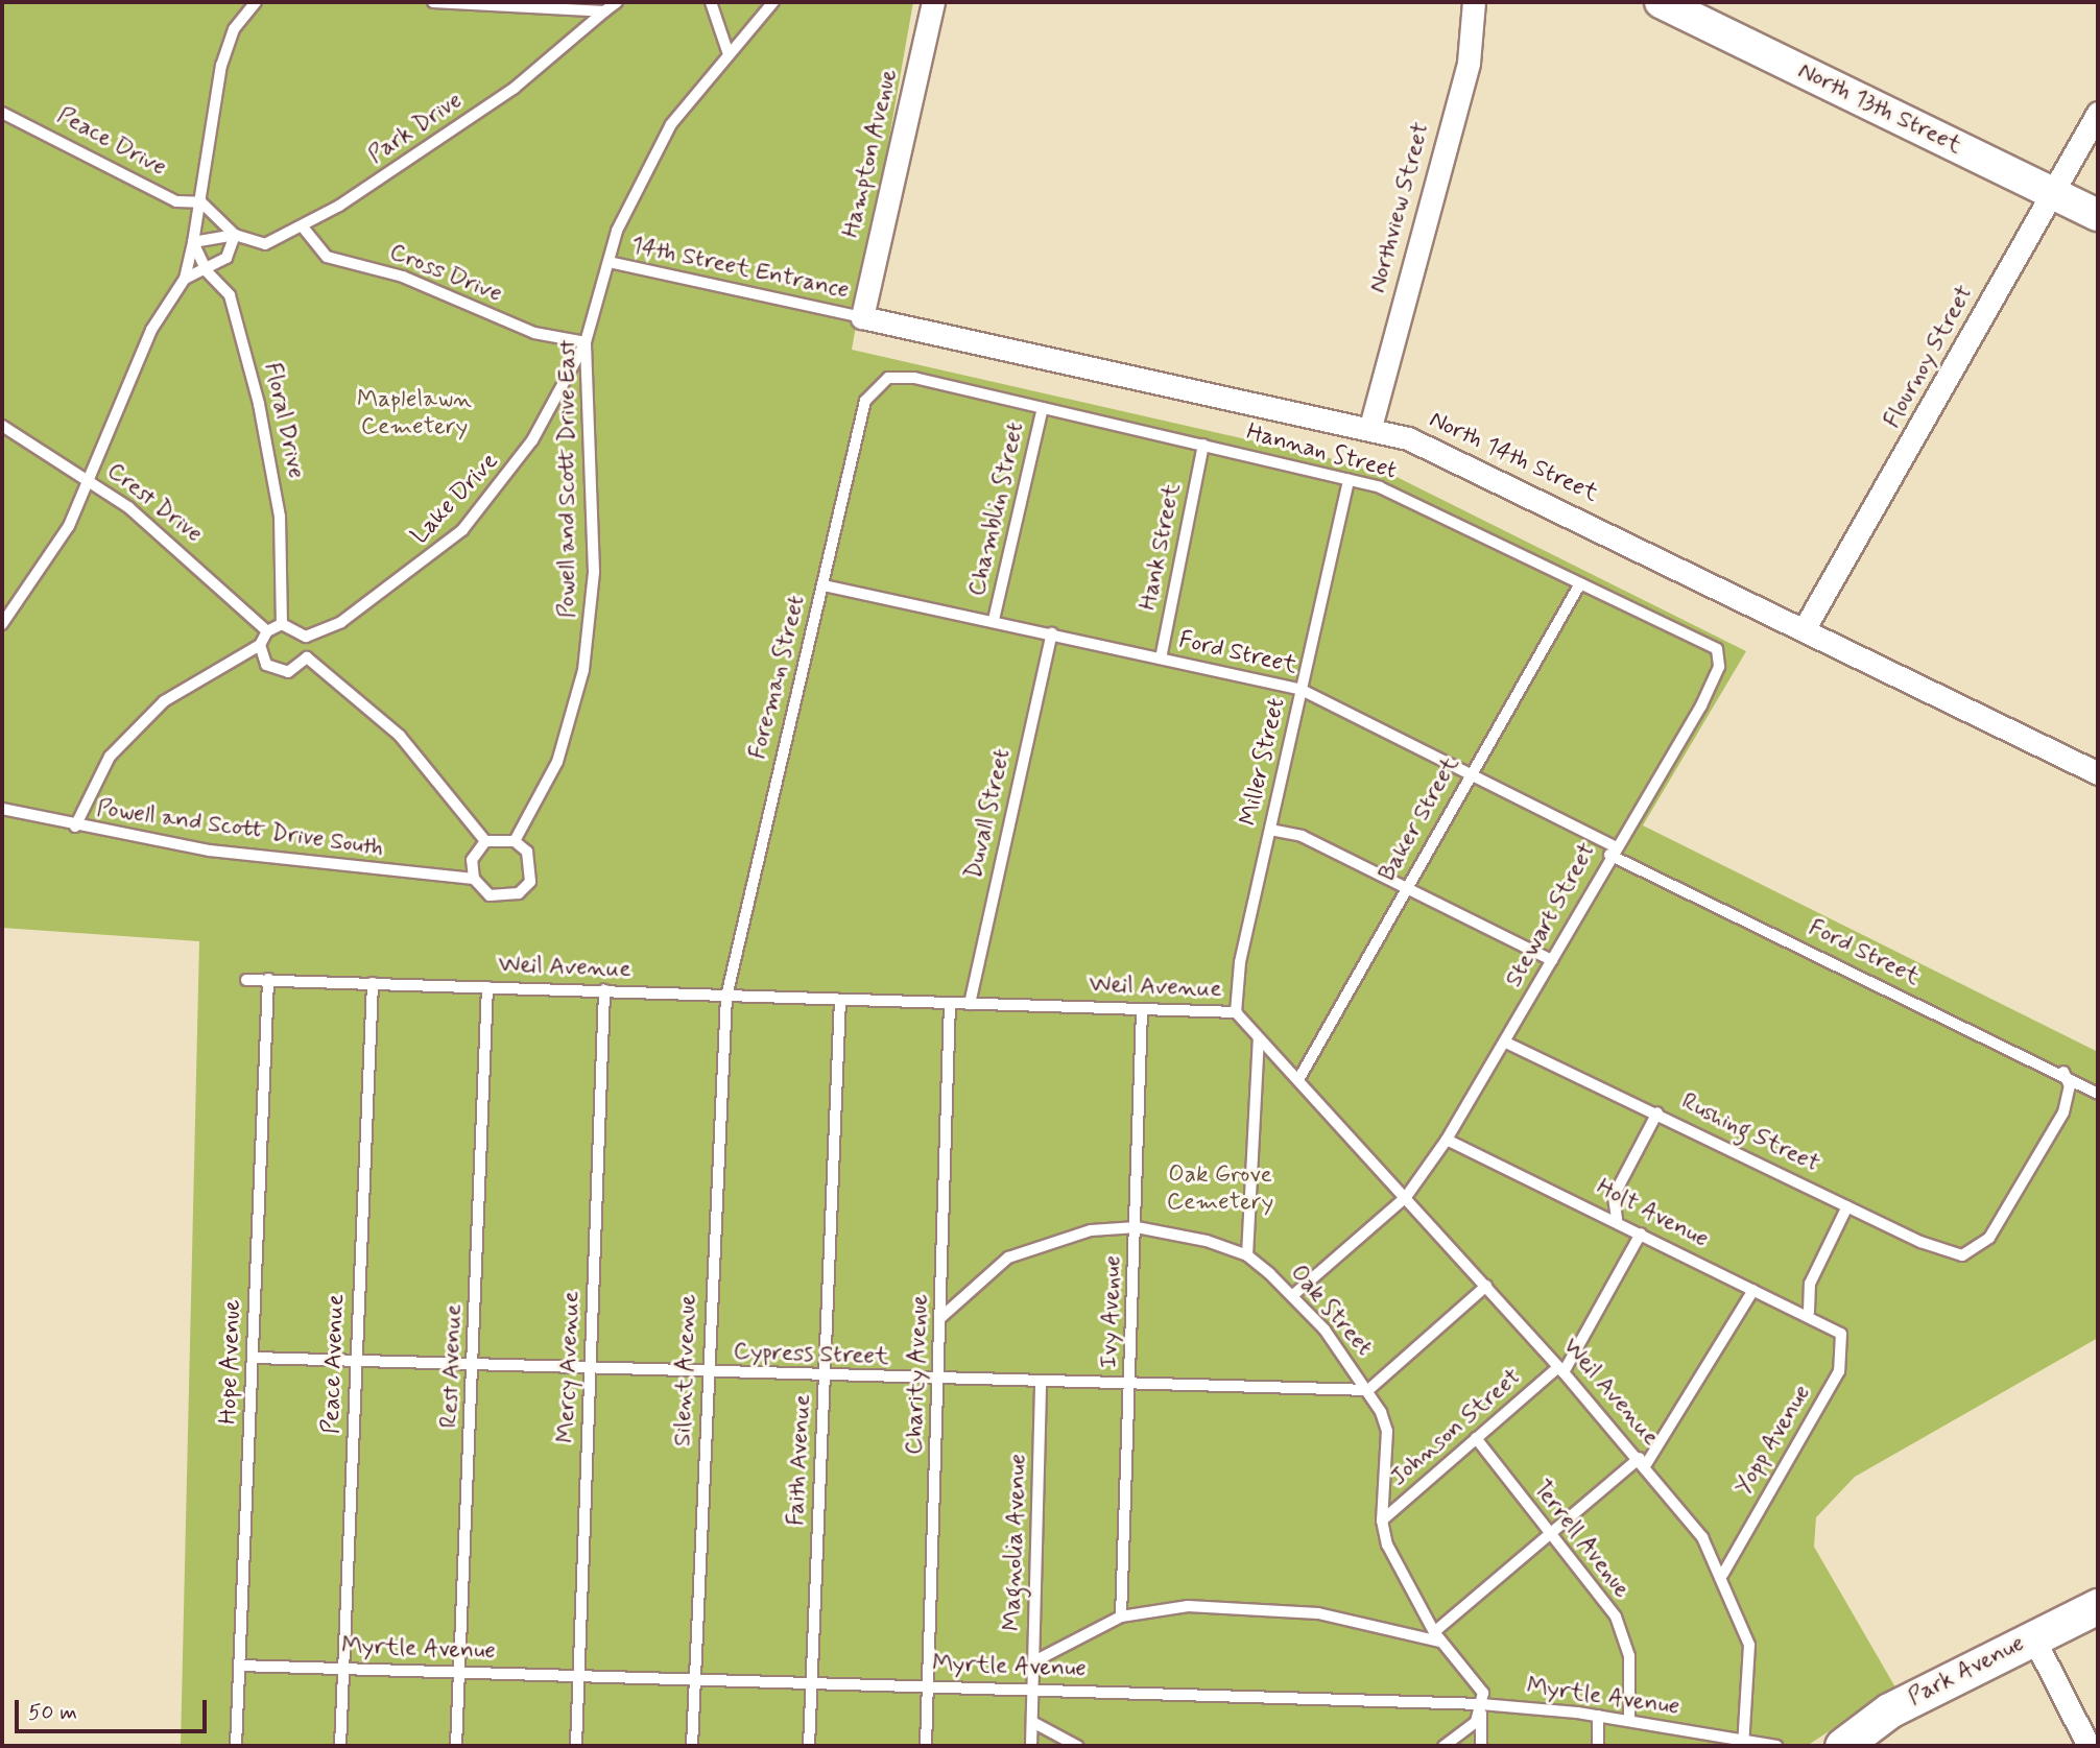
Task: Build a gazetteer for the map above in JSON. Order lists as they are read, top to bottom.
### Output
{
  "streets": {
    "main road": ["North 13th Street", "Park Avenue"],
    "street": [
      "Hampton Avenue",
      "Northview Street",
      "Flournoy Street",
      "North 14th Street"
    ],
    "lane": [
      "Park Drive",
      "Peace Drive",
      "14th Street Entrance",
      "Cross Drive",
      "Floral Drive",
      "Hannan Street",
      "Powell and Scott Drive East",
      "Lake Drive",
      "Crest Drive",
      "Chamblin Street",
      "Hank Street",
      "Ford Street",
      "Foreman Street",
      "Miller Street",
      "Duvall Street",
      "Baker Street",
      "Powell and Scott Drive South",
      "Stewart Street",
      "Weil Avenue",
      "Rushing Street",
      "Holt Avenue",
      "Oak Street",
      "Ivy Avenue",
      "Cypress Street",
      "Hope Avenue",
      "Peace Avenue",
      "Rest Avenue",
      "Mercy Avenue",
      "Silent Avenue",
      "Charity Avenue",
      "Johnson Street",
      "Yopp Avenue",
      "Faith Avenue",
      "Terrell Avenue",
      "Magnolia Avenue",
      "Myrtle Avenue"
    ]
  },
  "crossings": [
    ["North 13th Street", "Flournoy Street"],
    ["Park Drive", "Cross Drive"],
    ["Hampton Avenue", "14th Street Entrance"],
    ["Hampton Avenue", "North 14th Street"],
    ["Northview Street", "North 14th Street"],
    ["14th Street Entrance", "North 14th Street"],
    ["14th Street Entrance", "Powell and Scott Drive East"],
    ["Cross Drive", "Powell and Scott Drive East"],
    ["Cross Drive", "Lake Drive"],
    ["Flournoy Street", "North 14th Street"],
    ["Floral Drive", "Lake Drive"],
    ["Floral Drive", "Crest Drive"],
    ["Hannan Street", "Chamblin Street"],
    ["Hannan Street", "Hank Street"],
    ["Hannan Street", "Foreman Street"],
    ["Hannan Street", "Miller Street"],
    ["Hannan Street", "Baker Street"],
    ["Hannan Street", "Stewart Street"],
    ["Powell and Scott Drive East", "Lake Drive"],
    ["Powell and Scott Drive East", "Powell and Scott Drive South"],
    ["Lake Drive", "Crest Drive"],
    ["Chamblin Street", "Ford Street"],
    ["Hank Street", "Ford Street"],
    ["Ford Street", "Foreman Street"],
    ["Ford Street", "Miller Street"],
    ["Ford Street", "Duvall Street"],
    ["Ford Street", "Baker Street"],
    ["Ford Street", "Stewart Street"],
    ["Ford Street", "Rushing Street"],
    ["Foreman Street", "Weil Avenue"],
    ["Foreman Street", "Silent Avenue"],
    ["Miller Street", "Weil Avenue"],
    ["Duvall Street", "Weil Avenue"],
    ["Baker Street", "Weil Avenue"],
    ["Stewart Street", "Weil Avenue"],
    ["Stewart Street", "Rushing Street"],
    ["Stewart Street", "Holt Avenue"],
    ["Stewart Street", "Oak Street"],
    ["Weil Avenue", "Ivy Avenue"],
    ["Weil Avenue", "Hope Avenue"],
    ["Weil Avenue", "Peace Avenue"],
    ["Weil Avenue", "Rest Avenue"],
    ["Weil Avenue", "Mercy Avenue"],
    ["Weil Avenue", "Silent Avenue"],
    ["Weil Avenue", "Charity Avenue"],
    ["Weil Avenue", "Johnson Street"],
    ["Weil Avenue", "Yopp Avenue"],
    ["Weil Avenue", "Faith Avenue"],
    ["Weil Avenue", "Myrtle Avenue"],
    ["Holt Avenue", "Yopp Avenue"],
    ["Oak Street", "Ivy Avenue"],
    ["Oak Street", "Cypress Street"],
    ["Oak Street", "Charity Avenue"],
    ["Oak Street", "Johnson Street"],
    ["Oak Street", "Myrtle Avenue"],
    ["Ivy Avenue", "Cypress Street"],
    ["Cypress Street", "Hope Avenue"],
    ["Cypress Street", "Peace Avenue"],
    ["Cypress Street", "Rest Avenue"],
    ["Cypress Street", "Mercy Avenue"],
    ["Cypress Street", "Silent Avenue"],
    ["Cypress Street", "Charity Avenue"],
    ["Cypress Street", "Faith Avenue"],
    ["Cypress Street", "Magnolia Avenue"],
    ["Hope Avenue", "Myrtle Avenue"],
    ["Peace Avenue", "Myrtle Avenue"],
    ["Rest Avenue", "Myrtle Avenue"],
    ["Mercy Avenue", "Myrtle Avenue"],
    ["Silent Avenue", "Myrtle Avenue"],
    ["Charity Avenue", "Myrtle Avenue"],
    ["Johnson Street", "Terrell Avenue"],
    ["Faith Avenue", "Myrtle Avenue"],
    ["Terrell Avenue", "Myrtle Avenue"],
    ["Magnolia Avenue", "Myrtle Avenue"]
  ],
  "parks": ["Maplelawn Cemetery", "Oak Grove Cemetery"],
  "scale_bar": "50 m"
}
